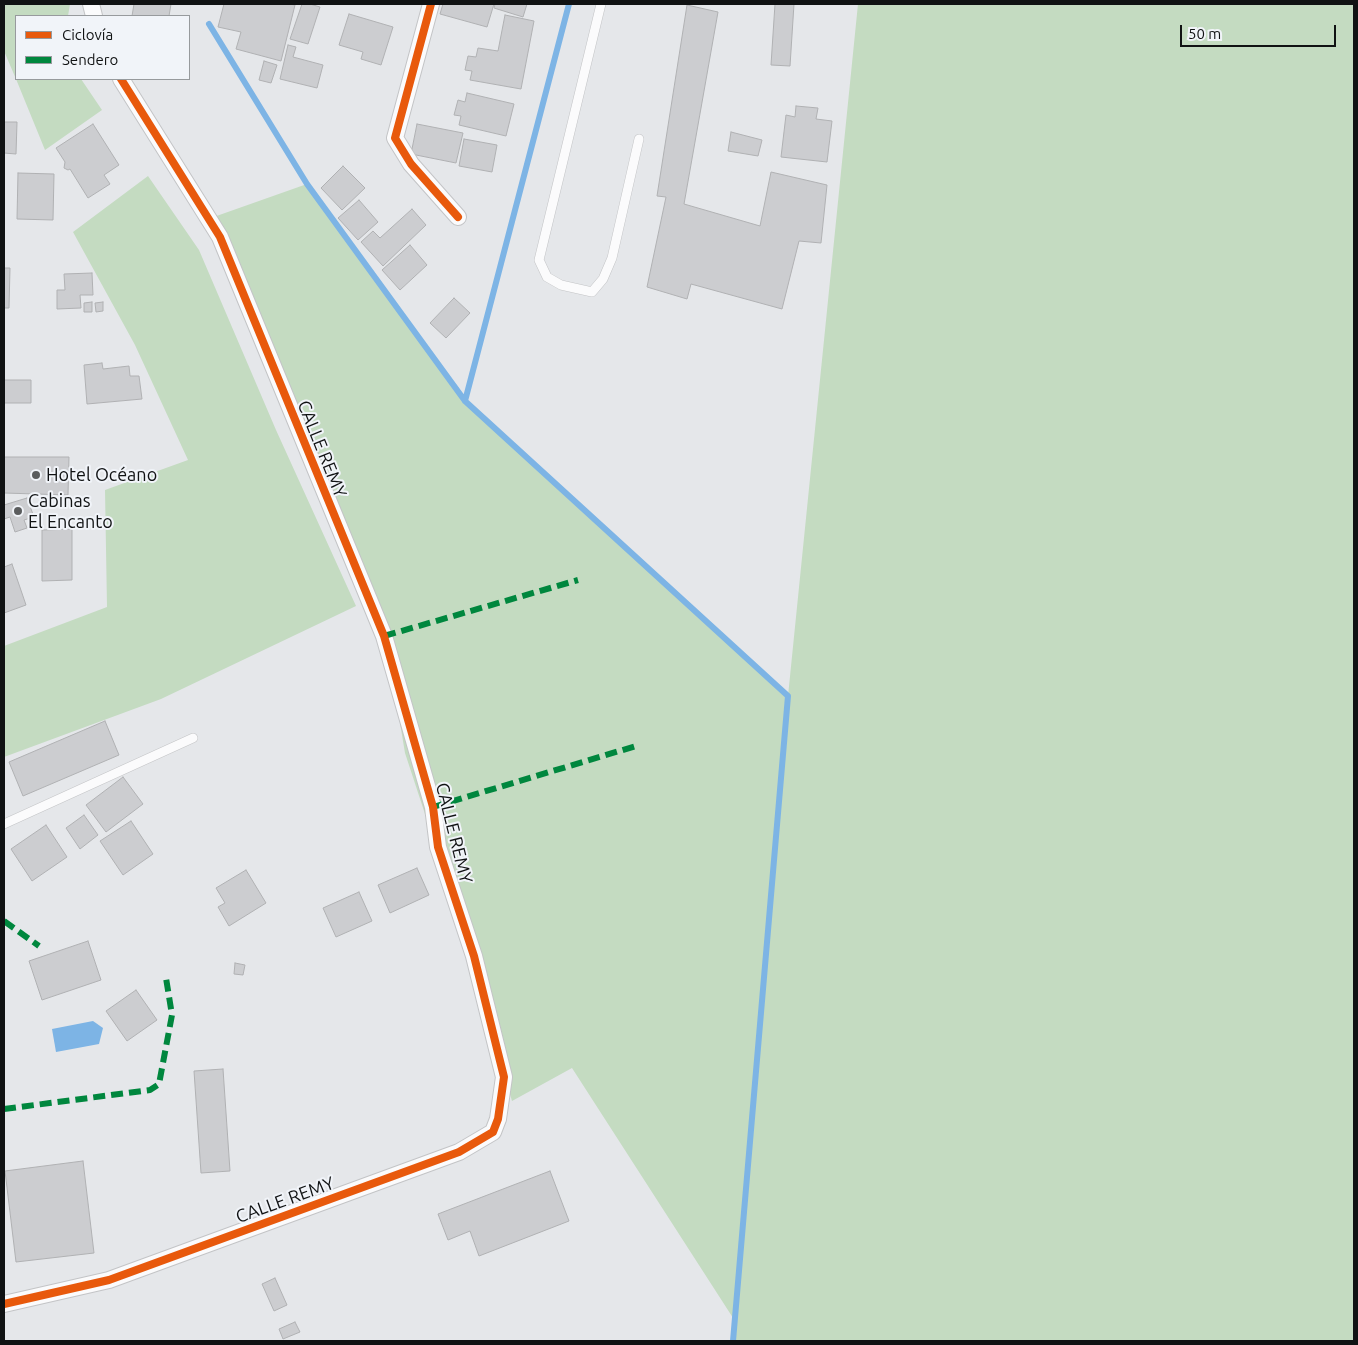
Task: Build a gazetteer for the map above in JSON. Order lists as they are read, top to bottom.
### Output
{
  "streets": {
    "street": ["CALLE REMY"]
  },
  "places": ["Hotel Océano", "Cabinas El Encanto"],
  "legend": ["Ciclovía", "Sendero"],
  "scale_bar": "50 m"
}
